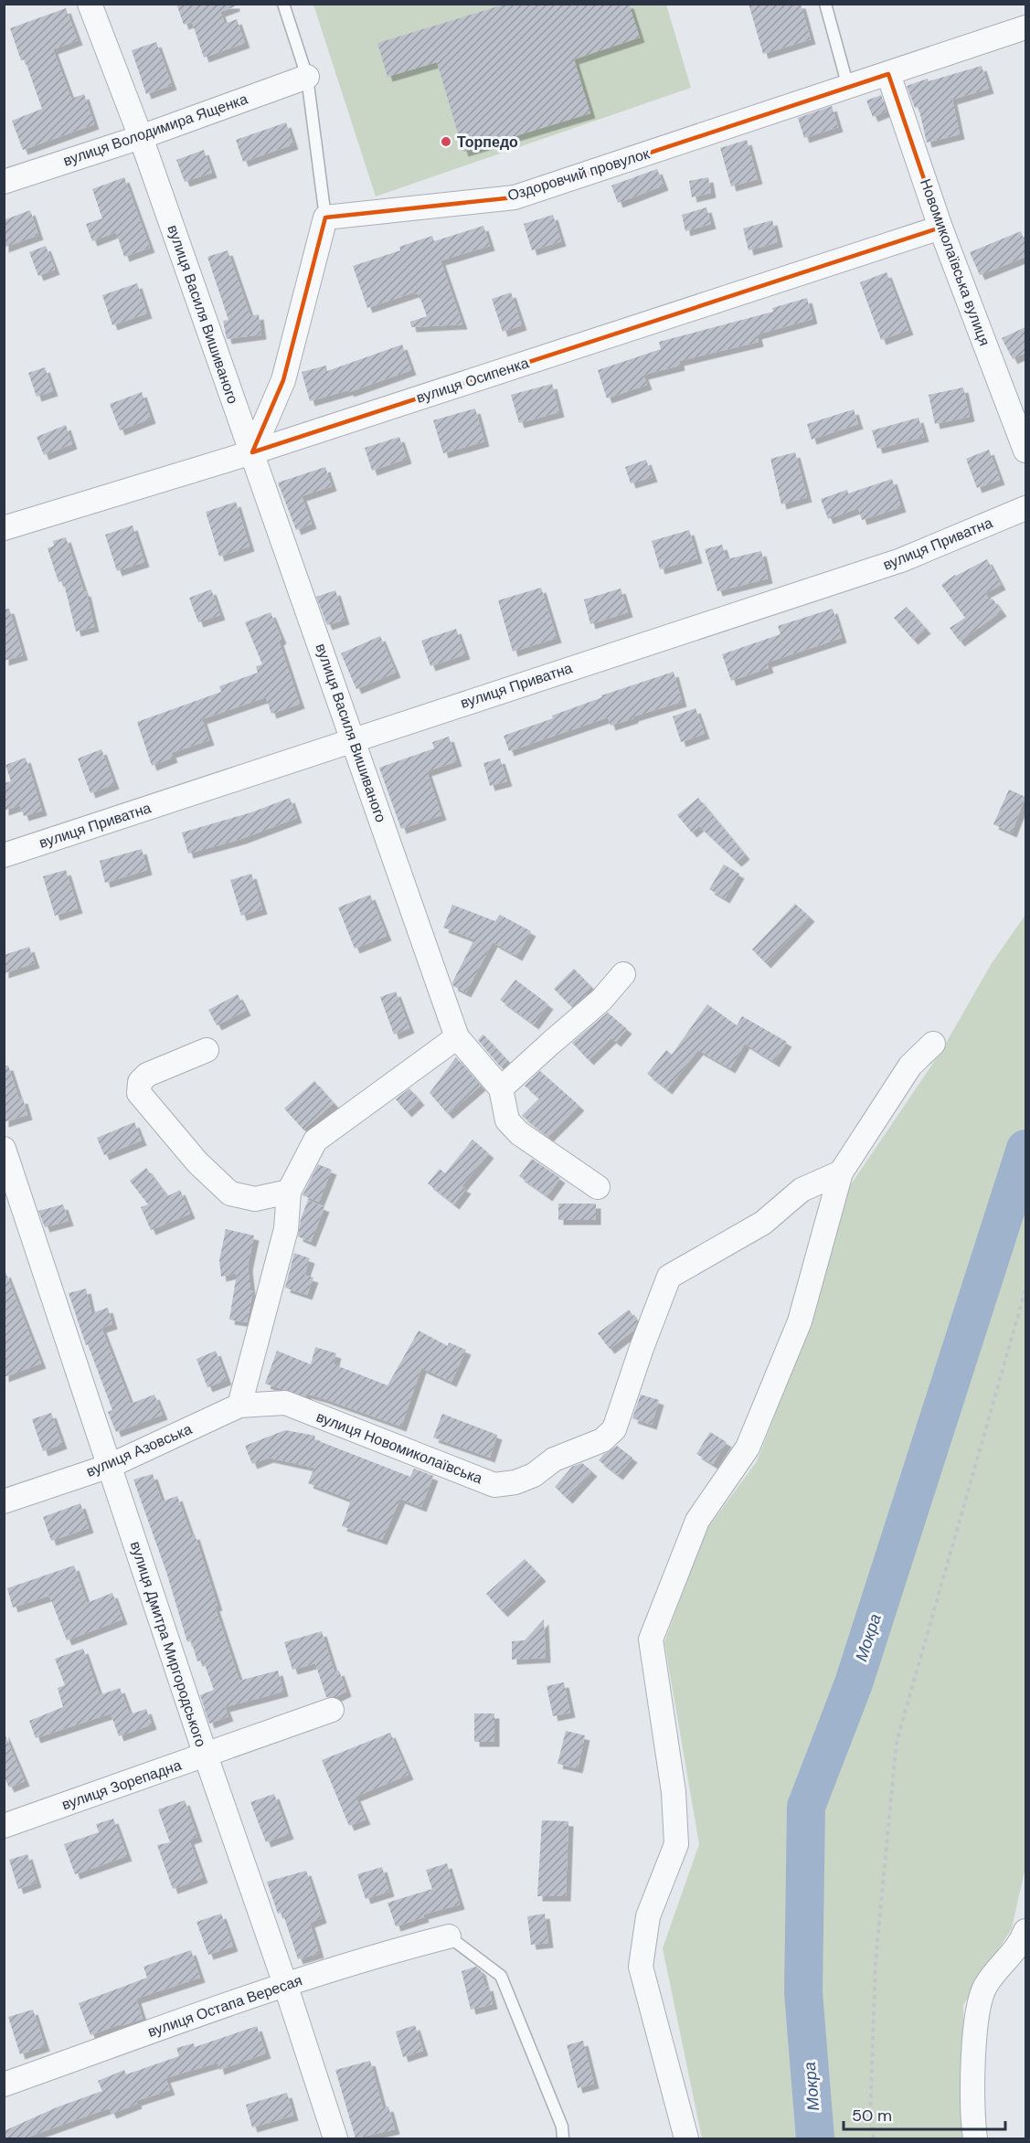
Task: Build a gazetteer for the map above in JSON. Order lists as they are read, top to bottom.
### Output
{
  "streets": {
    "street": [
      "вулиця Володимира Ященка",
      "Оздоровчий провулок",
      "Новомиколаївська вулиця",
      "вулиця Василя Вишиваного",
      "вулиця Осипенка",
      "вулиця Приватна",
      "вулиця Новомиколаївська",
      "вулиця Азовська",
      "вулиця Дмитра Миргородського",
      "вулиця Зорепадна",
      "вулиця Остапа Вересая"
    ]
  },
  "crossings": [
    ["вулиця Володимира Ященка", "вулиця Василя Вишиваного"],
    ["Оздоровчий провулок", "Новомиколаївська вулиця"],
    ["Новомиколаївська вулиця", "вулиця Осипенка"],
    ["вулиця Василя Вишиваного", "вулиця Осипенка"],
    ["вулиця Василя Вишиваного", "вулиця Приватна"],
    ["вулиця Новомиколаївська", "вулиця Азовська"],
    ["вулиця Азовська", "вулиця Дмитра Миргородського"],
    ["вулиця Дмитра Миргородського", "вулиця Зорепадна"],
    ["вулиця Дмитра Миргородського", "вулиця Остапа Вересая"]
  ],
  "water": ["Мокра"],
  "places": ["Торпедо"],
  "scale_bar": "50 m"
}
